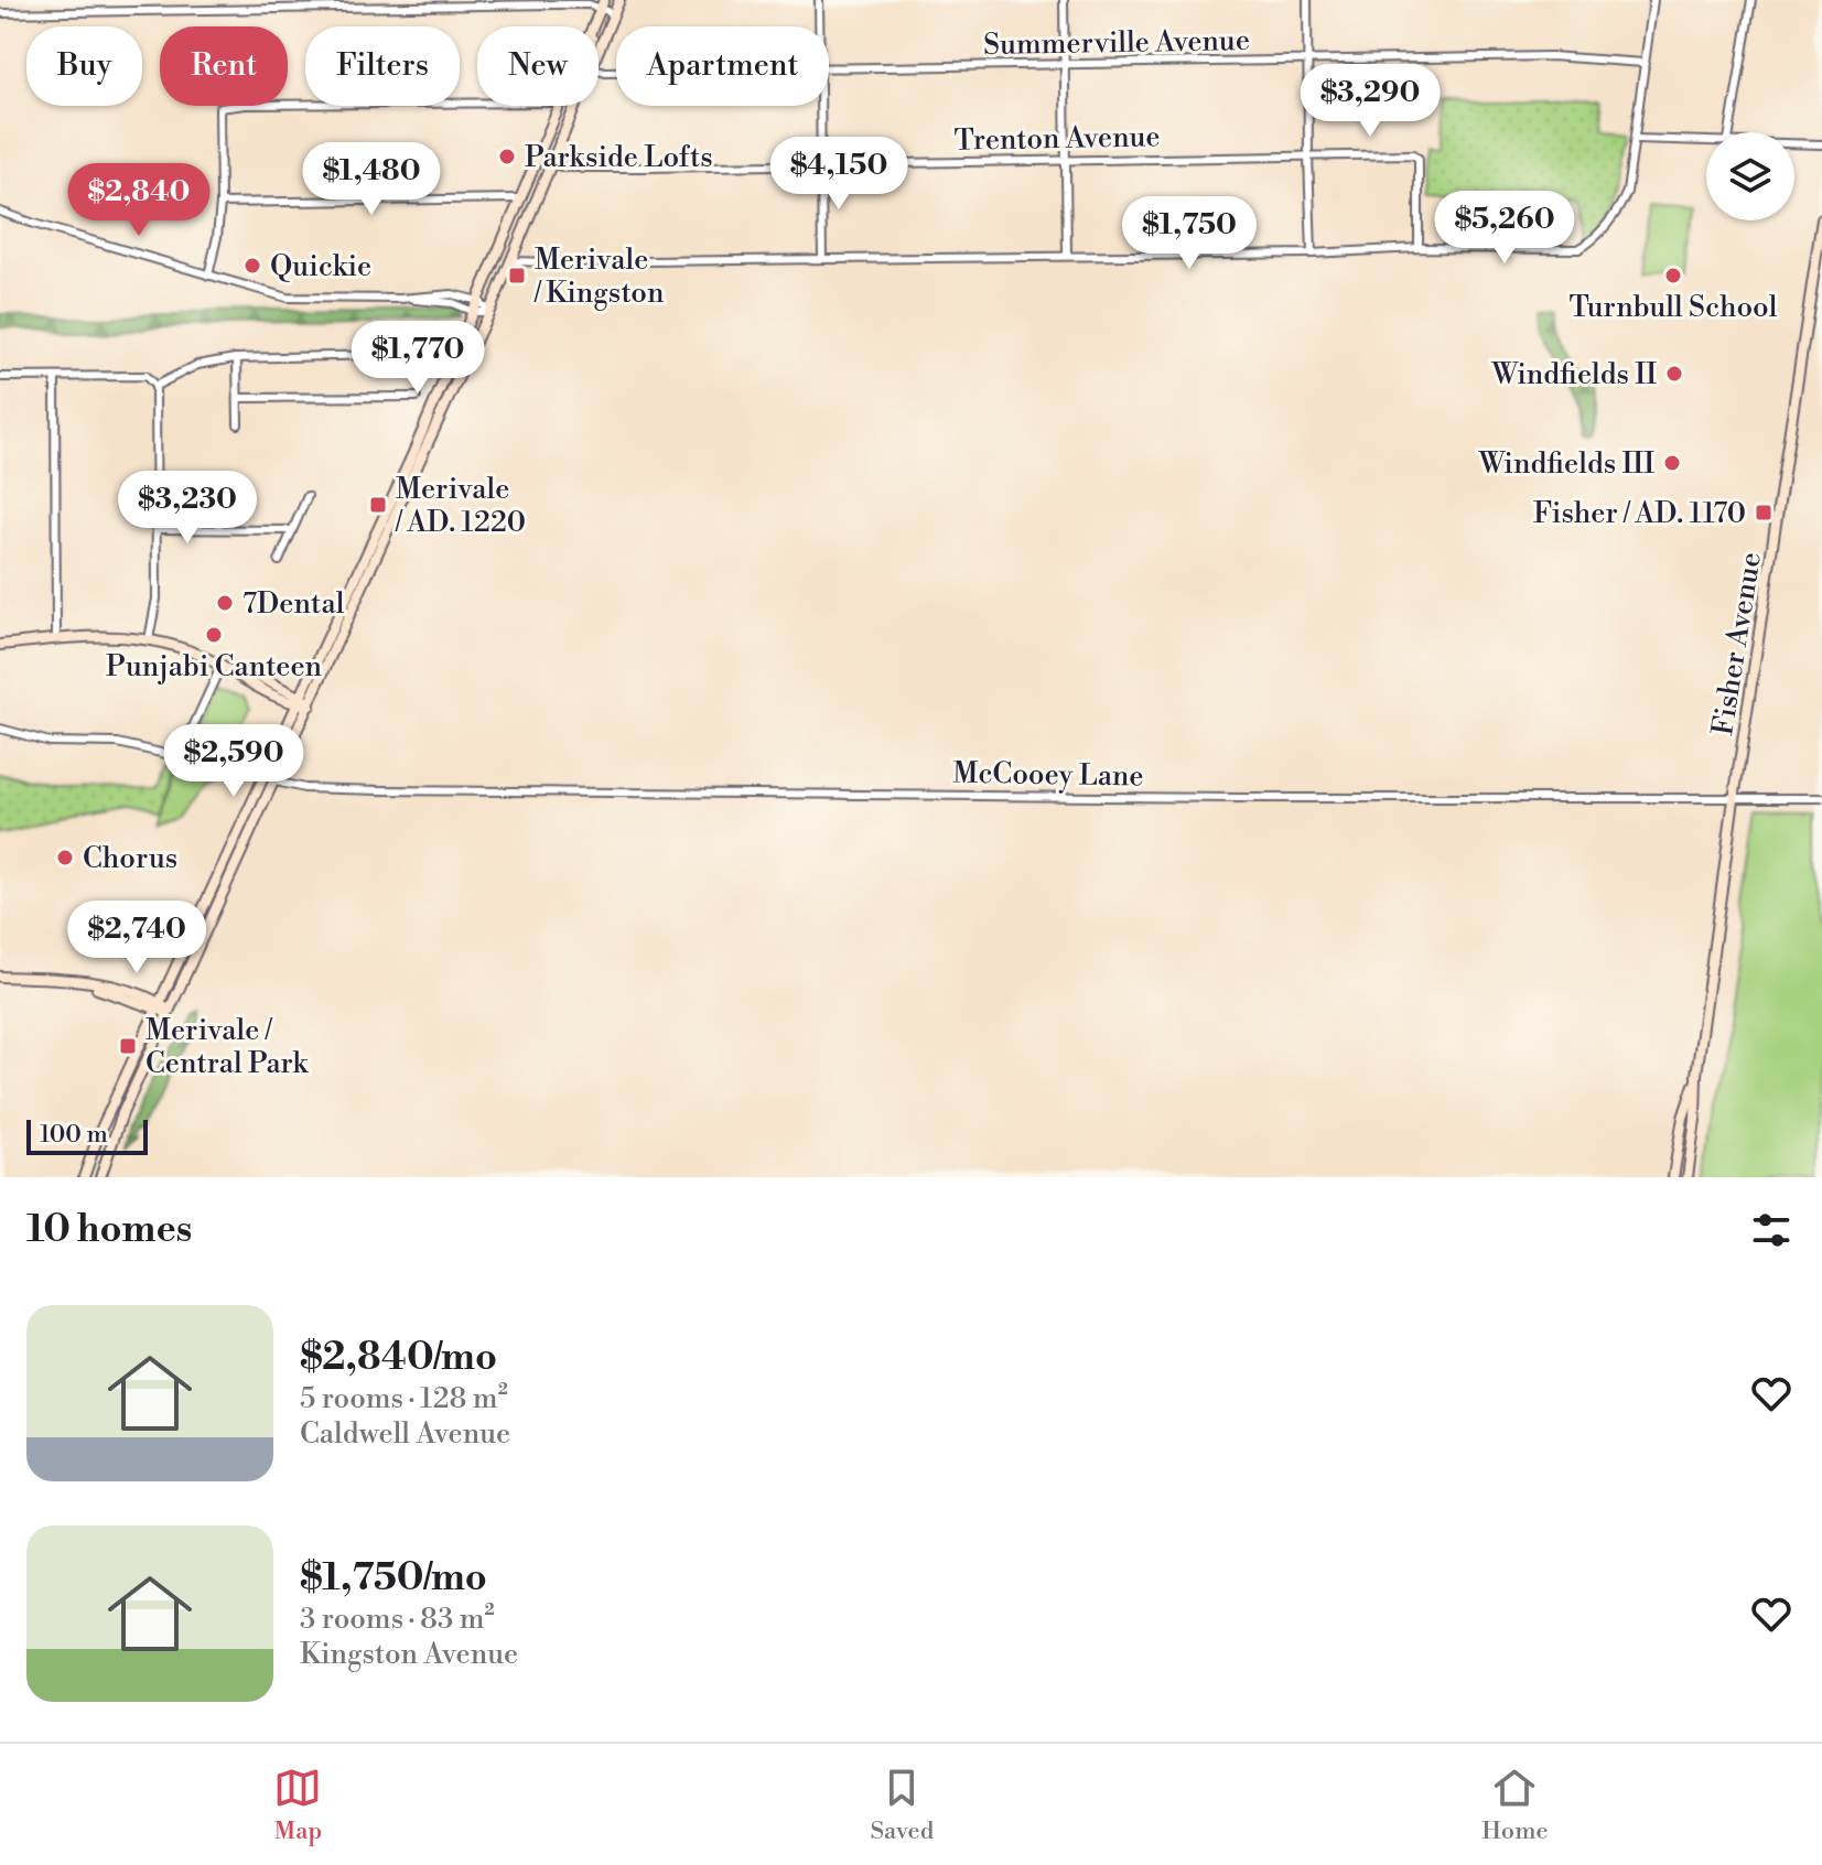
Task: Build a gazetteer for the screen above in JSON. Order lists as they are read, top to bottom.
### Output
{
  "streets": {
    "main road": ["Fisher Avenue"],
    "street": ["Summerville Avenue", "Trenton Avenue", "McCooey Lane"]
  },
  "crossings": [
    ["Fisher Avenue", "McCooey Lane"]
  ],
  "places": {
    "other": [
      "Parkside Lofts",
      "Quickie",
      "Turnbull School",
      "Windfields II",
      "Windfields III",
      "7Dental",
      "Punjabi Canteen",
      "Chorus"
    ],
    "transit": [
      "Merivale / Kingston",
      "Merivale / AD. 1220",
      "Fisher / AD. 1170",
      "Merivale / Central Park"
    ]
  },
  "scale_bar": "100 m",
  "page": {
    "chip": [
      "Buy",
      "Rent",
      "Filters",
      "New",
      "Apartment"
    ],
    "price": [
      "$3,290",
      "$4,150",
      "$1,480",
      "$2,840",
      "$5,260",
      "$1,750",
      "$1,770",
      "$3,230",
      "$2,590",
      "$2,740"
    ],
    "scale": "100 m",
    "heading": "10 homes",
    "list": [
      {
        "name": "$2,840/mo",
        "note": "5 rooms · 128 m² · Caldwell Avenue"
      },
      {
        "name": "$1,750/mo",
        "note": "3 rooms · 83 m² · Kingston Avenue"
      }
    ],
    "tabs": ["Map", "Saved", "Home"]
  }
}
